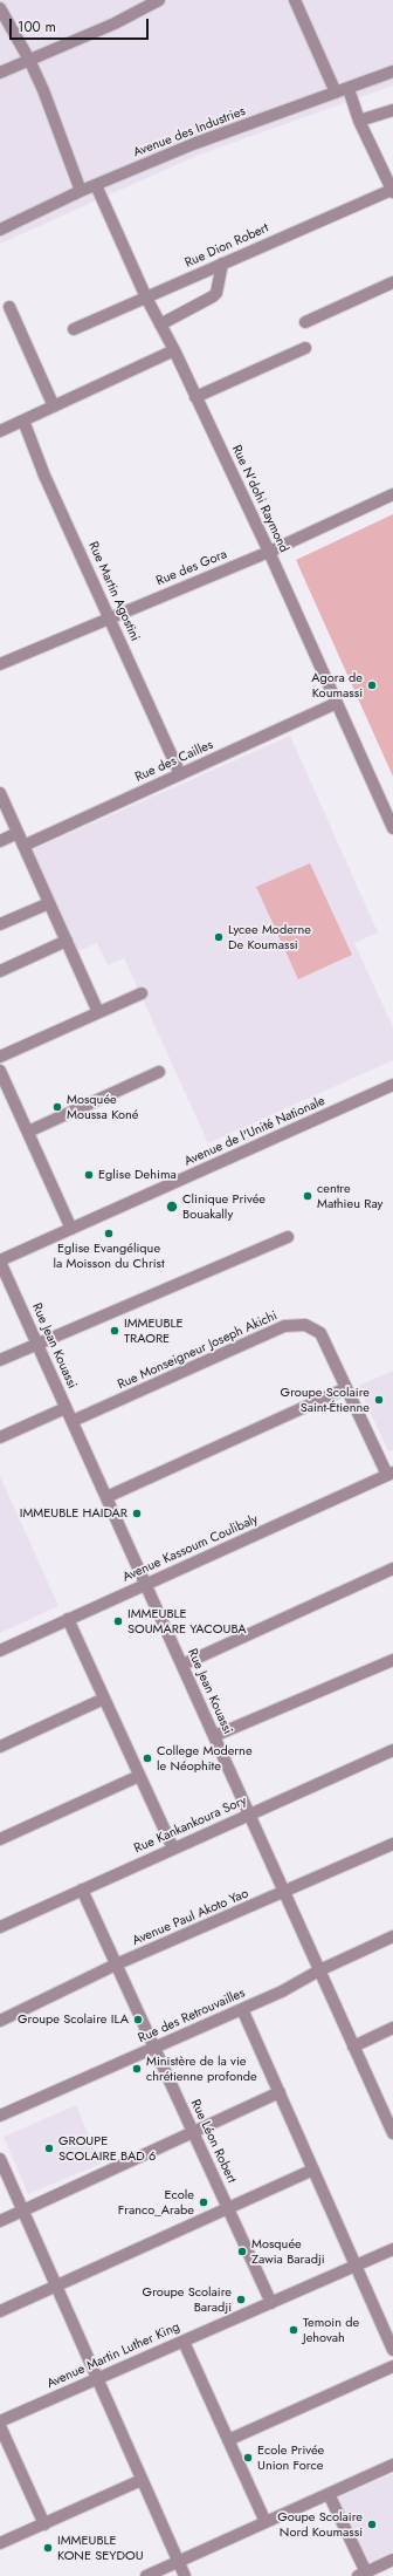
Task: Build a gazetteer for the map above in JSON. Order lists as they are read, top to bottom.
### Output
{
  "streets": {
    "street": [
      "Avenue des Industries",
      "Rue Dion Robert",
      "Rue N'dohi Raymond",
      "Rue des Gora",
      "Rue Martin Agostini",
      "Rue des Cailles",
      "Avenue de l'Unité Nationale",
      "Rue Jean Kouassi",
      "Rue Monseigneur Joseph Akichi",
      "Avenue Kassoum Coulibaly",
      "Rue Kankankoura Sory",
      "Avenue Paul Akoto Yao",
      "Rue des Retrouvailles",
      "Rue Léon Robert",
      "Avenue Martin Luther King"
    ]
  },
  "crossings": [
    ["Avenue des Industries", "Rue N'dohi Raymond"],
    ["Rue Dion Robert", "Rue N'dohi Raymond"],
    ["Rue N'dohi Raymond", "Rue des Gora"],
    ["Rue N'dohi Raymond", "Rue des Cailles"],
    ["Rue des Gora", "Rue Martin Agostini"],
    ["Rue Martin Agostini", "Rue des Cailles"],
    ["Avenue de l'Unité Nationale", "Rue Jean Kouassi"],
    ["Rue Jean Kouassi", "Rue Monseigneur Joseph Akichi"],
    ["Rue Jean Kouassi", "Avenue Kassoum Coulibaly"],
    ["Rue Jean Kouassi", "Rue Kankankoura Sory"],
    ["Rue Jean Kouassi", "Avenue Paul Akoto Yao"],
    ["Rue Jean Kouassi", "Rue des Retrouvailles"],
    ["Rue Monseigneur Joseph Akichi", "Avenue Kassoum Coulibaly"],
    ["Rue Kankankoura Sory", "Rue Léon Robert"],
    ["Avenue Paul Akoto Yao", "Rue Léon Robert"],
    ["Rue des Retrouvailles", "Rue Léon Robert"],
    ["Rue Léon Robert", "Avenue Martin Luther King"]
  ],
  "places": [
    "Agora de Koumassi",
    "Lycee Moderne De Koumassi",
    "Mosquée Moussa Koné",
    "Eglise Dehima",
    "centre Mathieu Ray",
    "Clinique Privée Bouakally",
    "Eglise Evangélique la Moisson du Christ",
    "IMMEUBLE TRAORE",
    "Groupe Scolaire Saint-Étienne",
    "IMMEUBLE HAIDAR",
    "IMMEUBLE SOUMARE YACOUBA",
    "College Moderne le Néophite",
    "Groupe Scolaire ILA",
    "Ministère de la vie chrétienne profonde",
    "GROUPE SCOLAIRE BAD 6",
    "Ecole Franco_Arabe",
    "Mosquée Zawia Baradji",
    "Groupe Scolaire Baradji",
    "Temoin de Jehovah",
    "Ecole Privée Union Force",
    "Goupe Scolaire Nord Koumassi",
    "IMMEUBLE KONE SEYDOU"
  ],
  "scale_bar": "100 m"
}
